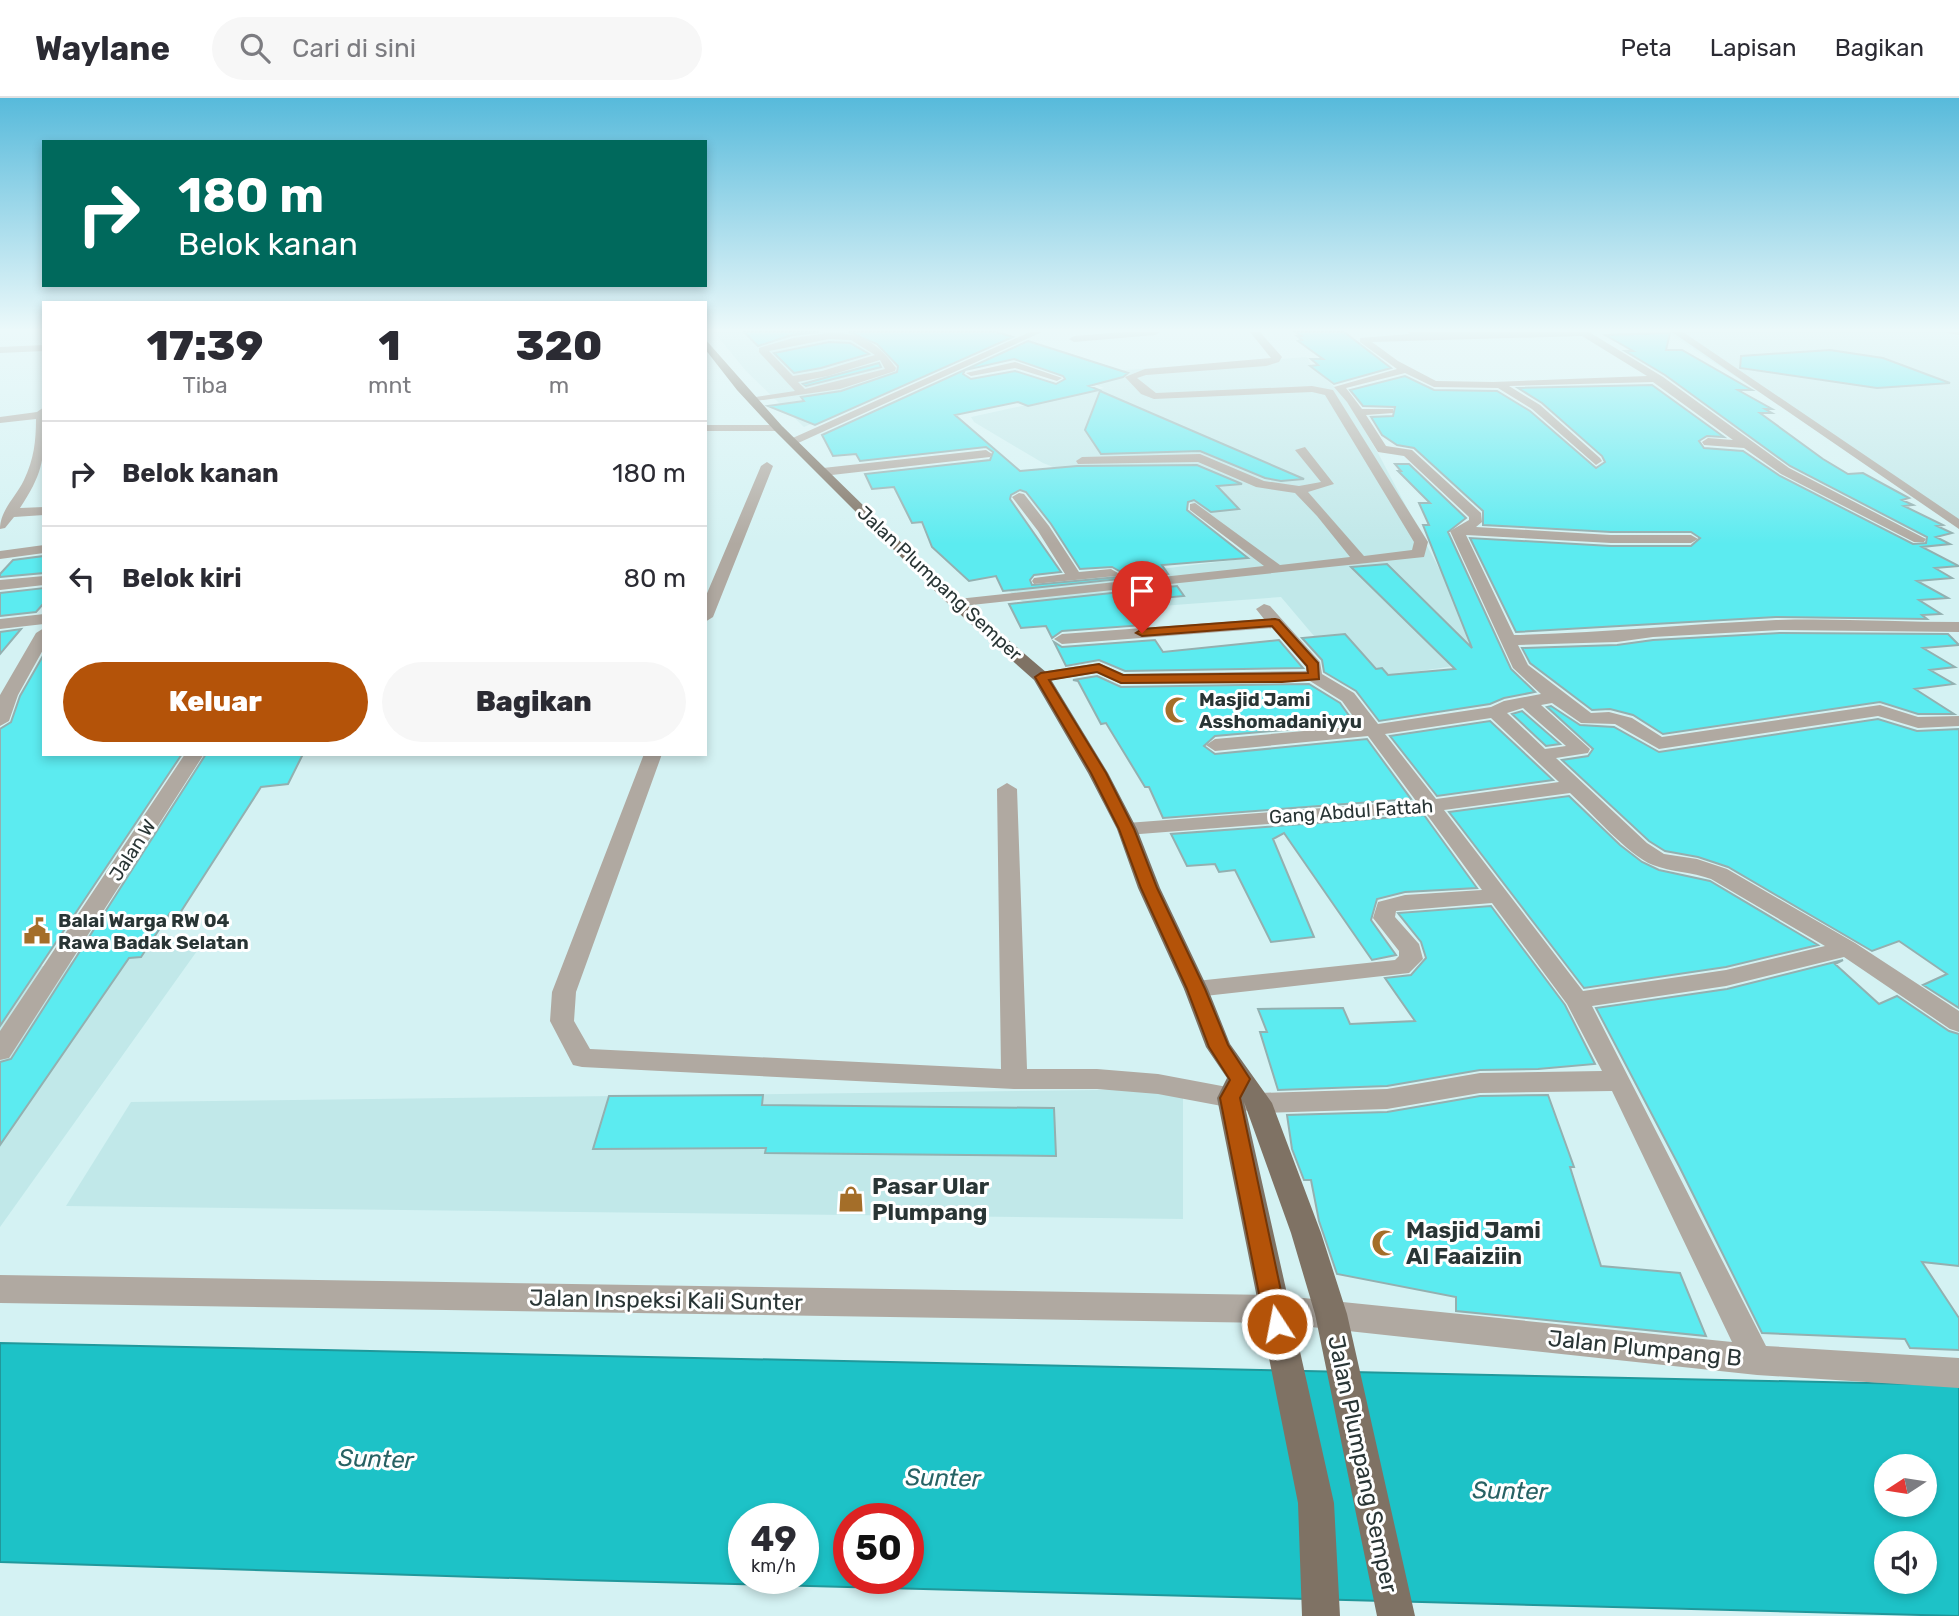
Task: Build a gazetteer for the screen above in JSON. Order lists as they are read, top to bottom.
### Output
{
  "streets": {
    "main road": ["Jalan Plumpang Semper"],
    "street": [
      "Gang Abdul Fattah",
      "Jalan W",
      "Jalan Inspeksi Kali Sunter",
      "Jalan Plumpang B"
    ]
  },
  "crossings": [
    ["Jalan Plumpang Semper", "Gang Abdul Fattah"],
    ["Jalan Plumpang Semper", "Jalan Inspeksi Kali Sunter"],
    ["Jalan Plumpang Semper", "Jalan Plumpang B"],
    ["Jalan Inspeksi Kali Sunter", "Jalan Plumpang B"]
  ],
  "water": ["Sunter"],
  "places": {
    "mosque": ["Masjid Jami Asshomadaniyyu", "Masjid Jami Al Faaiziin"],
    "public building": ["Balai Warga RW 04 Rawa Badak Selatan"],
    "shop": ["Pasar Ular Plumpang"]
  },
  "north": "left",
  "page": {
    "header": "Waylane",
    "search": "Cari di sini",
    "nav": ["Peta", "Lapisan", "Bagikan"],
    "turn": ["180 m", "Belok kanan"],
    "eta": [
      "17:39",
      "Tiba",
      "1",
      "mnt",
      "320",
      "m"
    ],
    "list": [
      {
        "name": "Belok kanan",
        "value": "180 m"
      },
      {
        "name": "Belok kiri",
        "value": "80 m"
      }
    ],
    "buttons": ["Keluar", "Bagikan"],
    "speed": "49 km/h",
    "limit": "50"
  }
}
